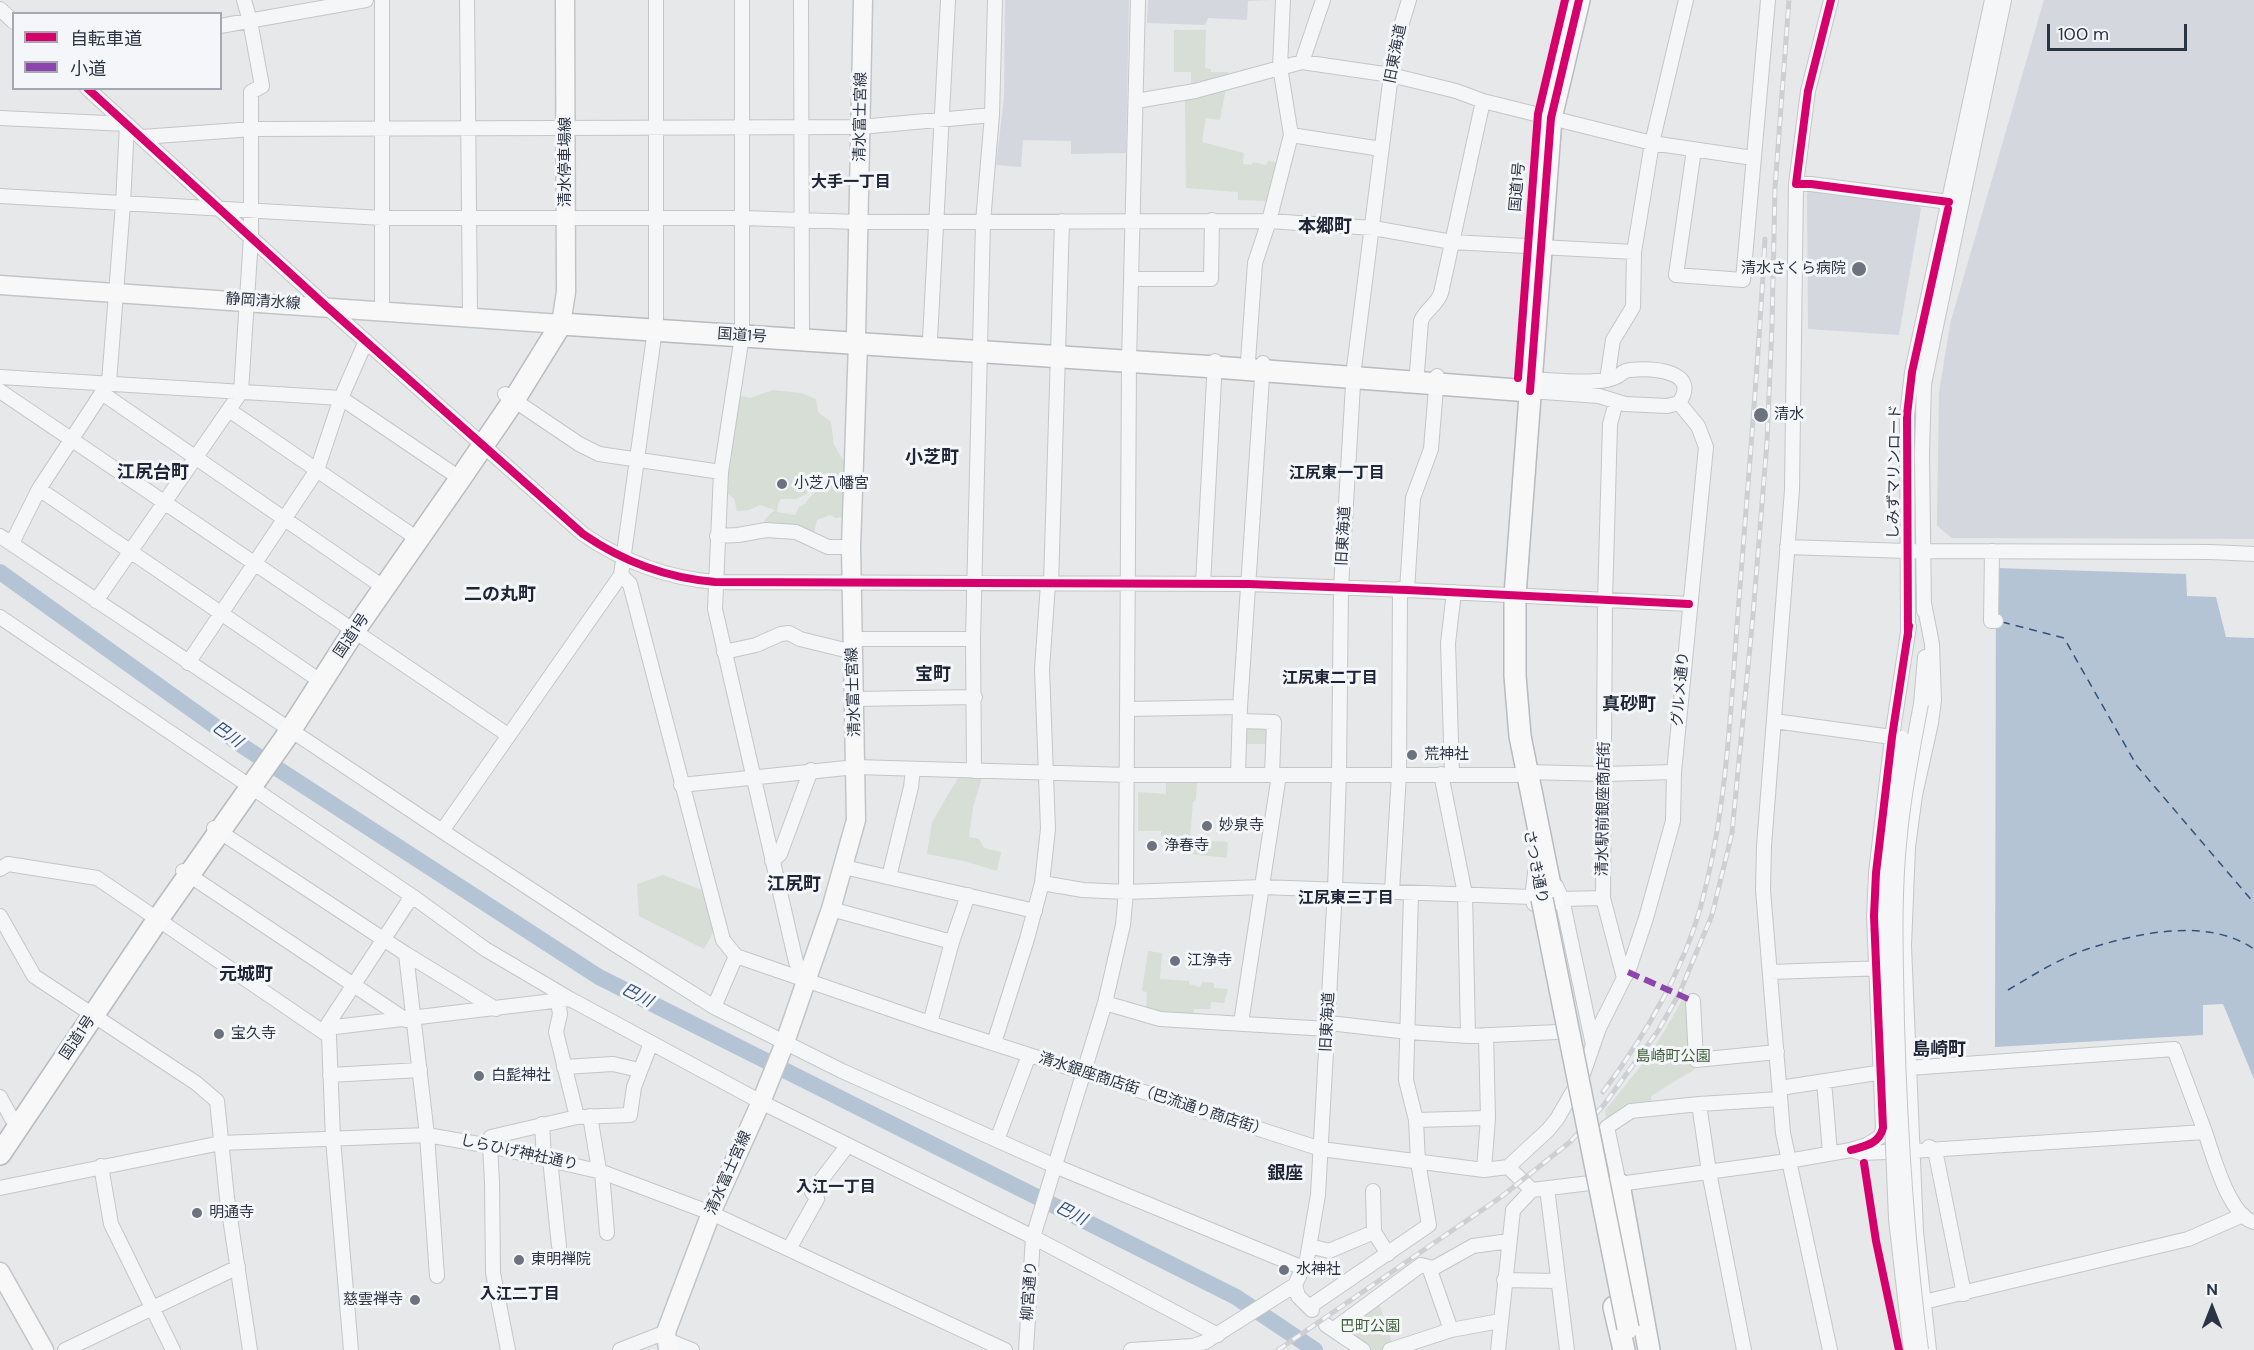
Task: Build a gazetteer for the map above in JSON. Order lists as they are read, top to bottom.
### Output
{
  "streets": {
    "highway": ["国道1号", "さつき通り"],
    "main road": ["清水富士宮線", "清水停車場線", "静岡清水線"],
    "street": [
      "旧東海道",
      "しみずマリンロード",
      "グルメ通り",
      "清水駅前銀座商店街",
      "清水銀座商店街（巴流通り商店街）",
      "しらひげ神社通り",
      "柳宮通り"
    ]
  },
  "crossings": [
    ["旧東海道", "国道1号"],
    ["旧東海道", "清水銀座商店街（巴流通り商店街）"],
    ["清水富士宮線", "国道1号"],
    ["清水富士宮線", "清水銀座商店街（巴流通り商店街）"],
    ["清水富士宮線", "しらひげ神社通り"],
    ["清水停車場線", "国道1号"],
    ["清水停車場線", "静岡清水線"],
    ["国道1号", "静岡清水線"],
    ["国道1号", "さつき通り"],
    ["国道1号", "柳宮通り"],
    ["グルメ通り", "清水駅前銀座商店街"],
    ["清水銀座商店街（巴流通り商店街）", "柳宮通り"]
  ],
  "districts": [
    "大手一丁目",
    "本郷町",
    "小芝町",
    "江尻台町",
    "江尻東一丁目",
    "二の丸町",
    "宝町",
    "江尻東二丁目",
    "真砂町",
    "江尻町",
    "江尻東三丁目",
    "元城町",
    "島崎町",
    "銀座",
    "入江一丁目",
    "入江二丁目"
  ],
  "water": ["巴川"],
  "parks": ["島崎町公園", "巴町公園"],
  "places": [
    "清水さくら病院",
    "清水",
    "小芝八幡宮",
    "荒神社",
    "妙泉寺",
    "浄春寺",
    "江浄寺",
    "宝久寺",
    "白髭神社",
    "明通寺",
    "東明禅院",
    "水神社",
    "慈雲禅寺"
  ],
  "legend": ["自転車道", "小道"],
  "scale_bar": "100 m",
  "north": "top"
}
